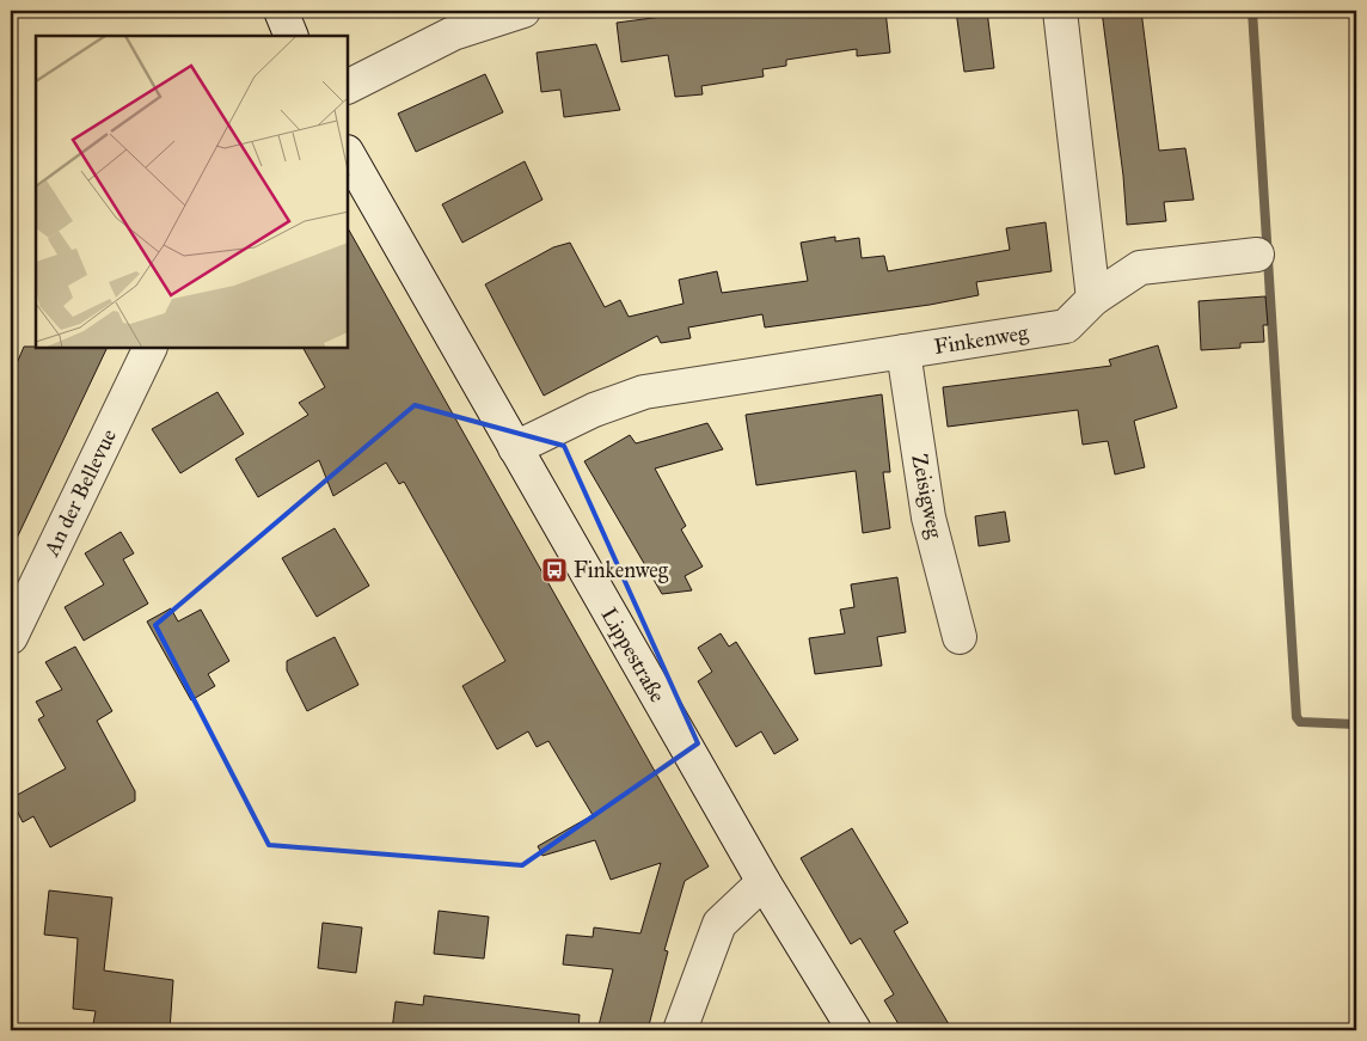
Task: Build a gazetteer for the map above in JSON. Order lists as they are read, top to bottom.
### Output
{
  "streets": {
    "street": [
      "Finkenweg",
      "An der Bellevue",
      "Zeisigweg",
      "Lippestraße"
    ]
  },
  "crossings": [
    ["Finkenweg", "Zeisigweg"],
    ["Finkenweg", "Lippestraße"]
  ],
  "places": {
    "bus stop": ["Finkenweg"]
  }
}
